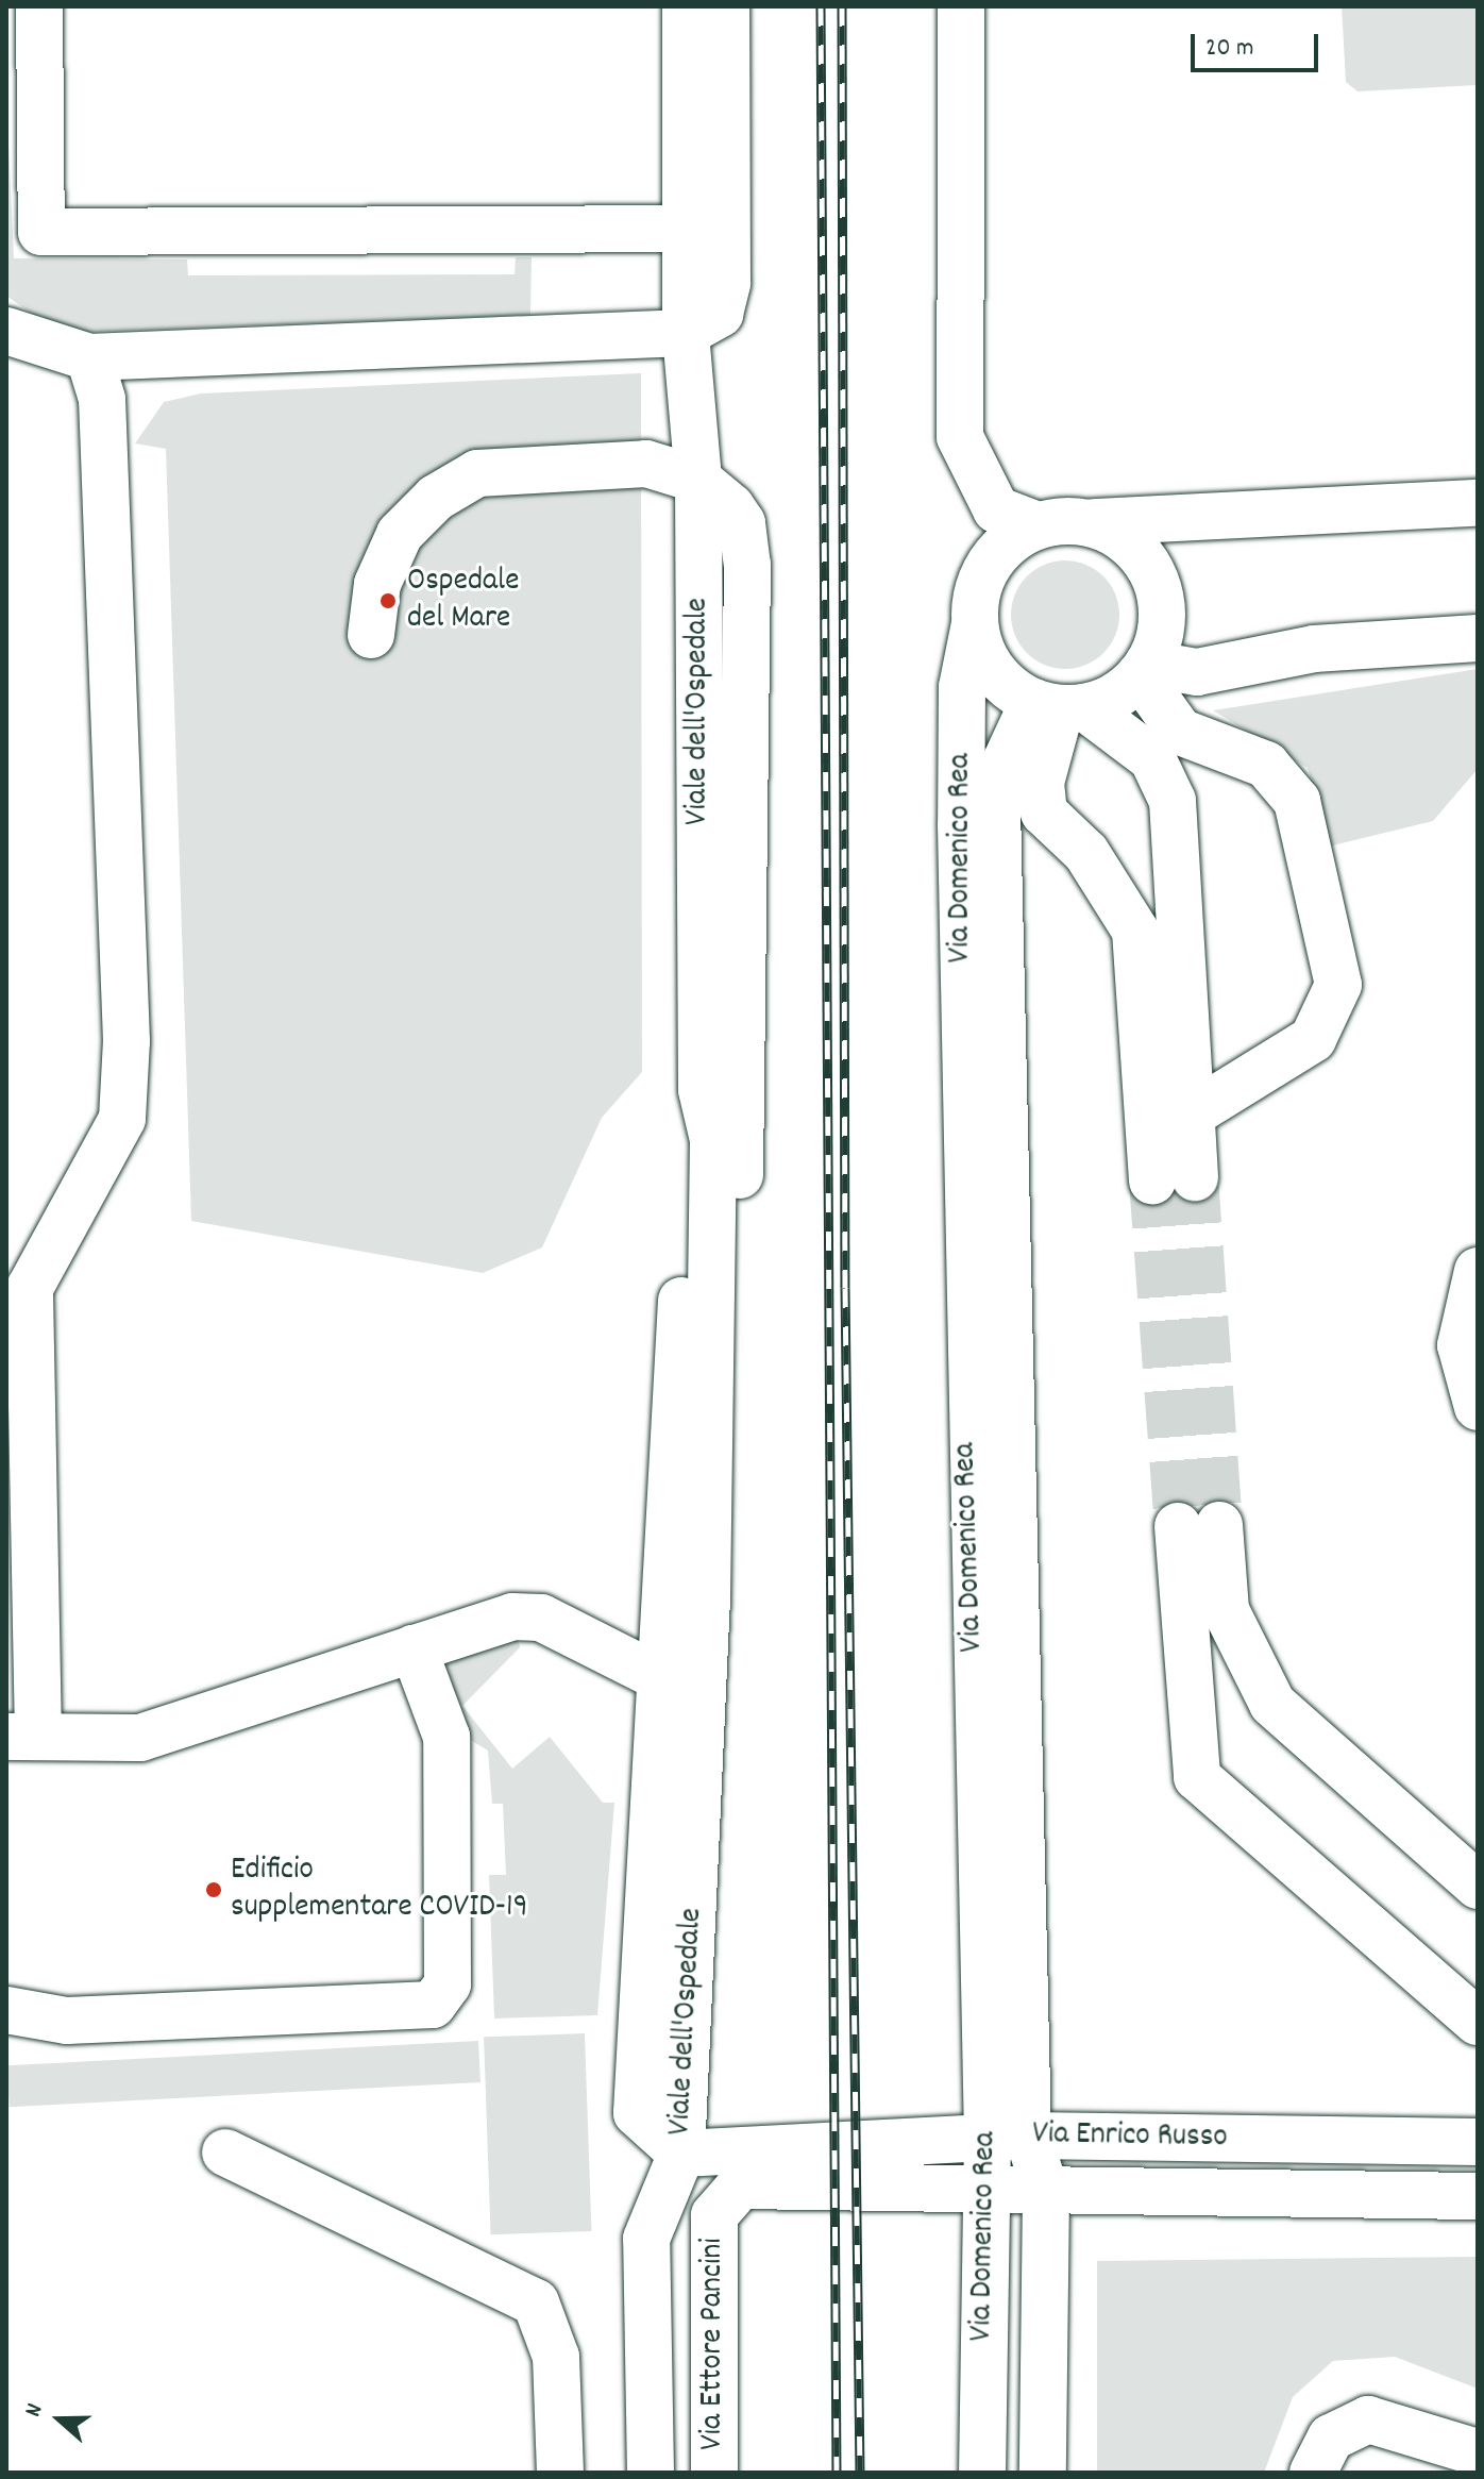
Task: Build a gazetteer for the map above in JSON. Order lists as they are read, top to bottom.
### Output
{
  "streets": {
    "street": [
      "Viale dell'Ospedale",
      "Via Domenico Rea",
      "Via Enrico Russo",
      "Via Ettore Pancini"
    ]
  },
  "crossings": [
    ["Viale dell'Ospedale", "Via Enrico Russo"],
    ["Viale dell'Ospedale", "Via Ettore Pancini"],
    ["Via Domenico Rea", "Via Enrico Russo"],
    ["Via Enrico Russo", "Via Ettore Pancini"]
  ],
  "places": ["Ospedale del Mare", "Edificio supplementare COVID-19"],
  "scale_bar": "20 m",
  "north": "left"
}
